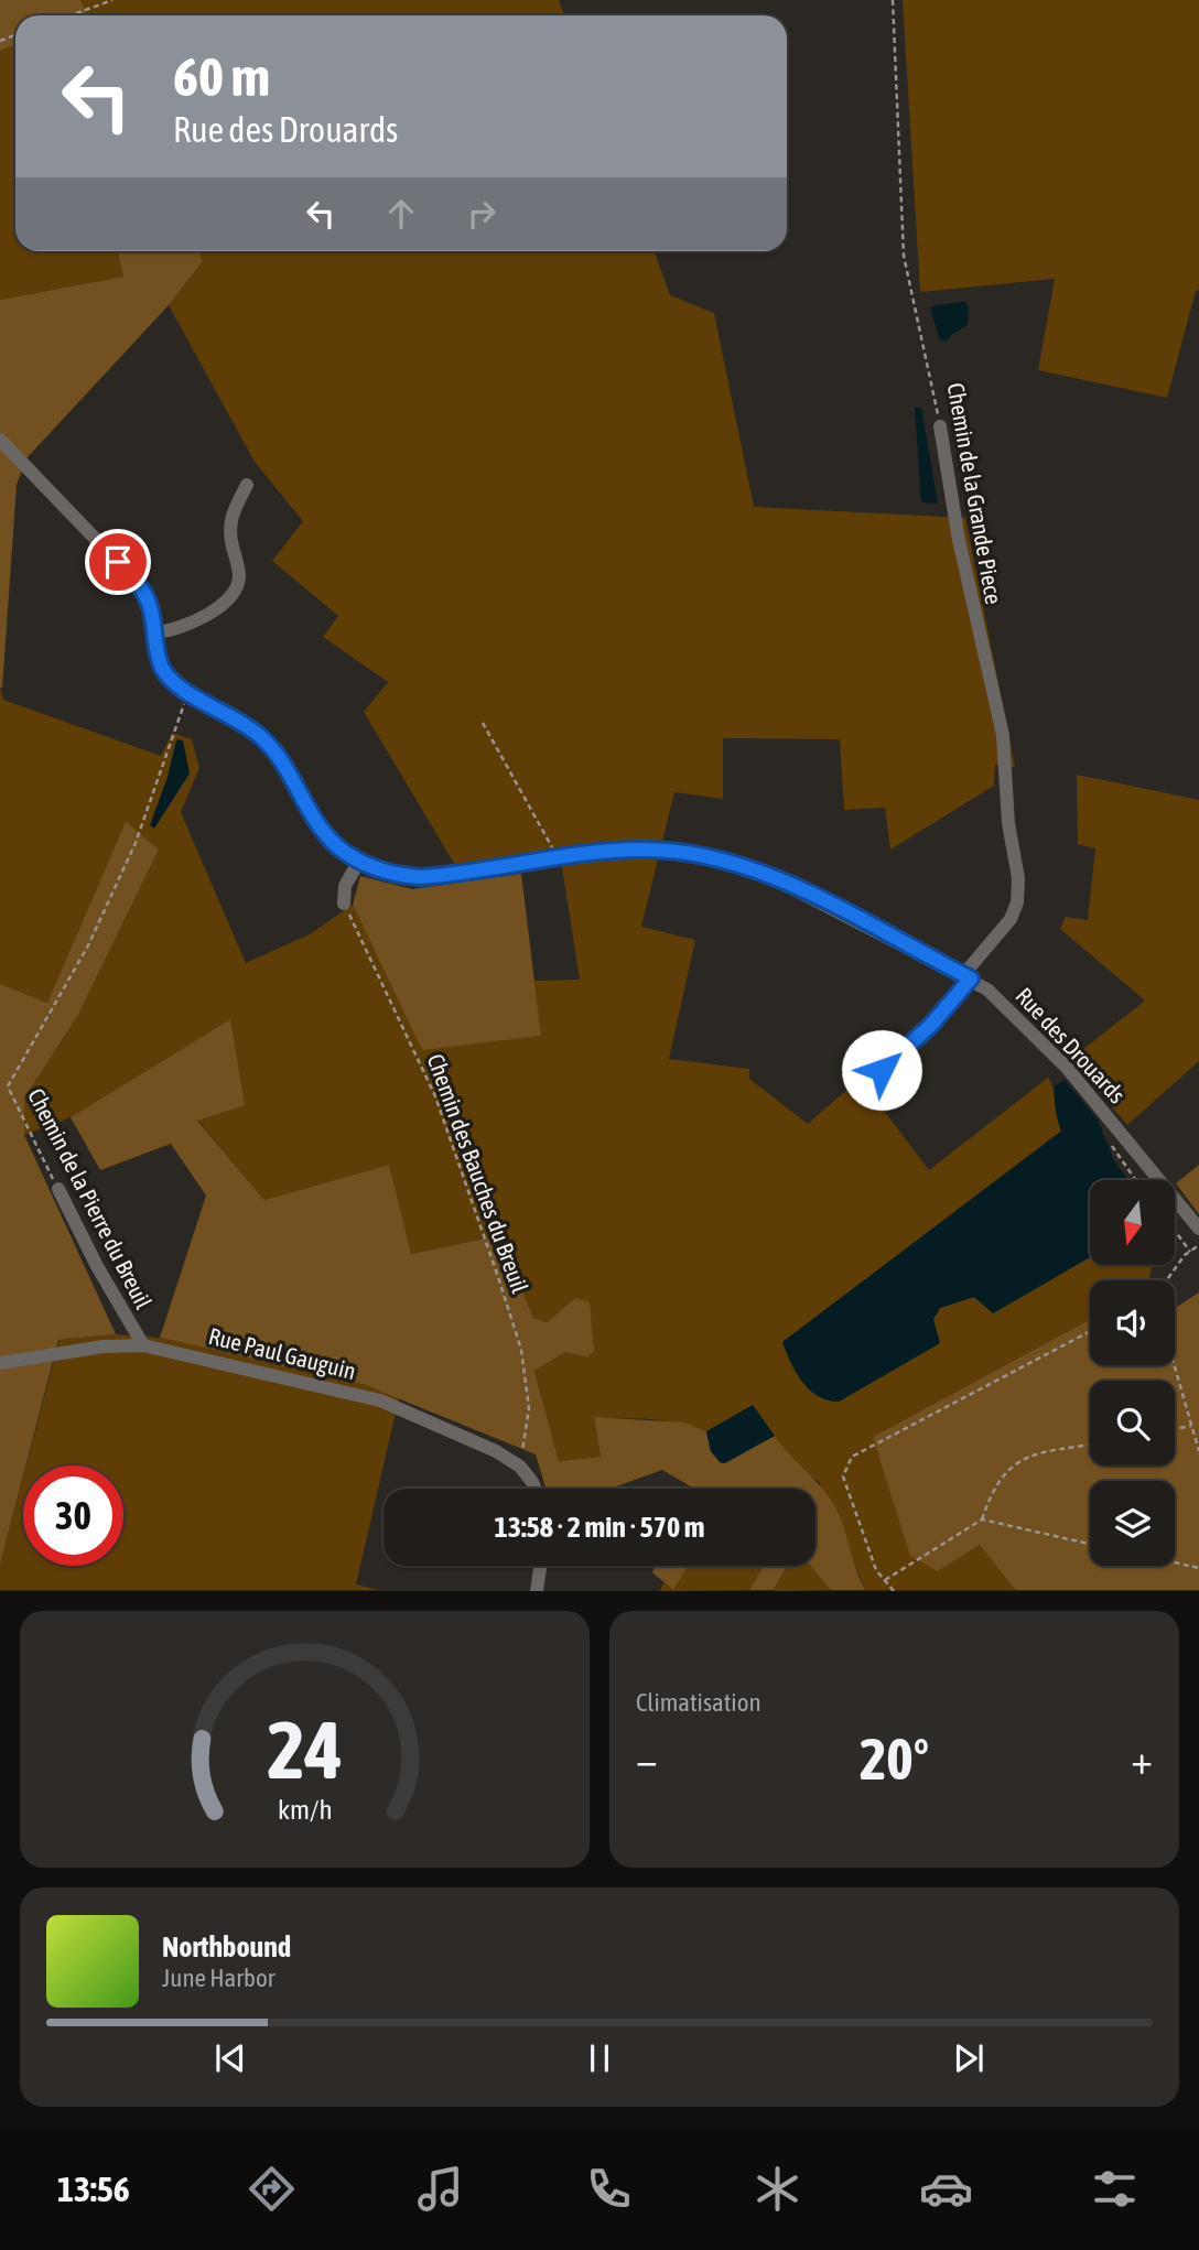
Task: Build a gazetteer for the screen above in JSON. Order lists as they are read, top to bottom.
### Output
{
  "streets": {
    "street": [
      "Chemin de la Grande Piece",
      "Rue des Drouards",
      "Chemin de la Pierre du Breuil",
      "Rue Paul Gauguin"
    ],
    "path": ["Chemin des Bauches du Breuil"]
  },
  "crossings": [
    ["Chemin de la Grande Piece", "Rue des Drouards"],
    ["Rue des Drouards", "Chemin de la Pierre du Breuil"],
    ["Chemin des Bauches du Breuil", "Rue Paul Gauguin"],
    ["Chemin de la Pierre du Breuil", "Rue Paul Gauguin"]
  ],
  "north": "bottom",
  "page": {
    "turn": ["60 m", "Rue des Drouards"],
    "limit": "30",
    "trip": "13:58 · 2 min · 570 m",
    "tile": "Climatisation",
    "heat": ["−", "20°", "+"],
    "song": ["Northbound", "June Harbor"],
    "tabs": "13:56",
    "gauge": ["24", "km/h"]
  }
}
